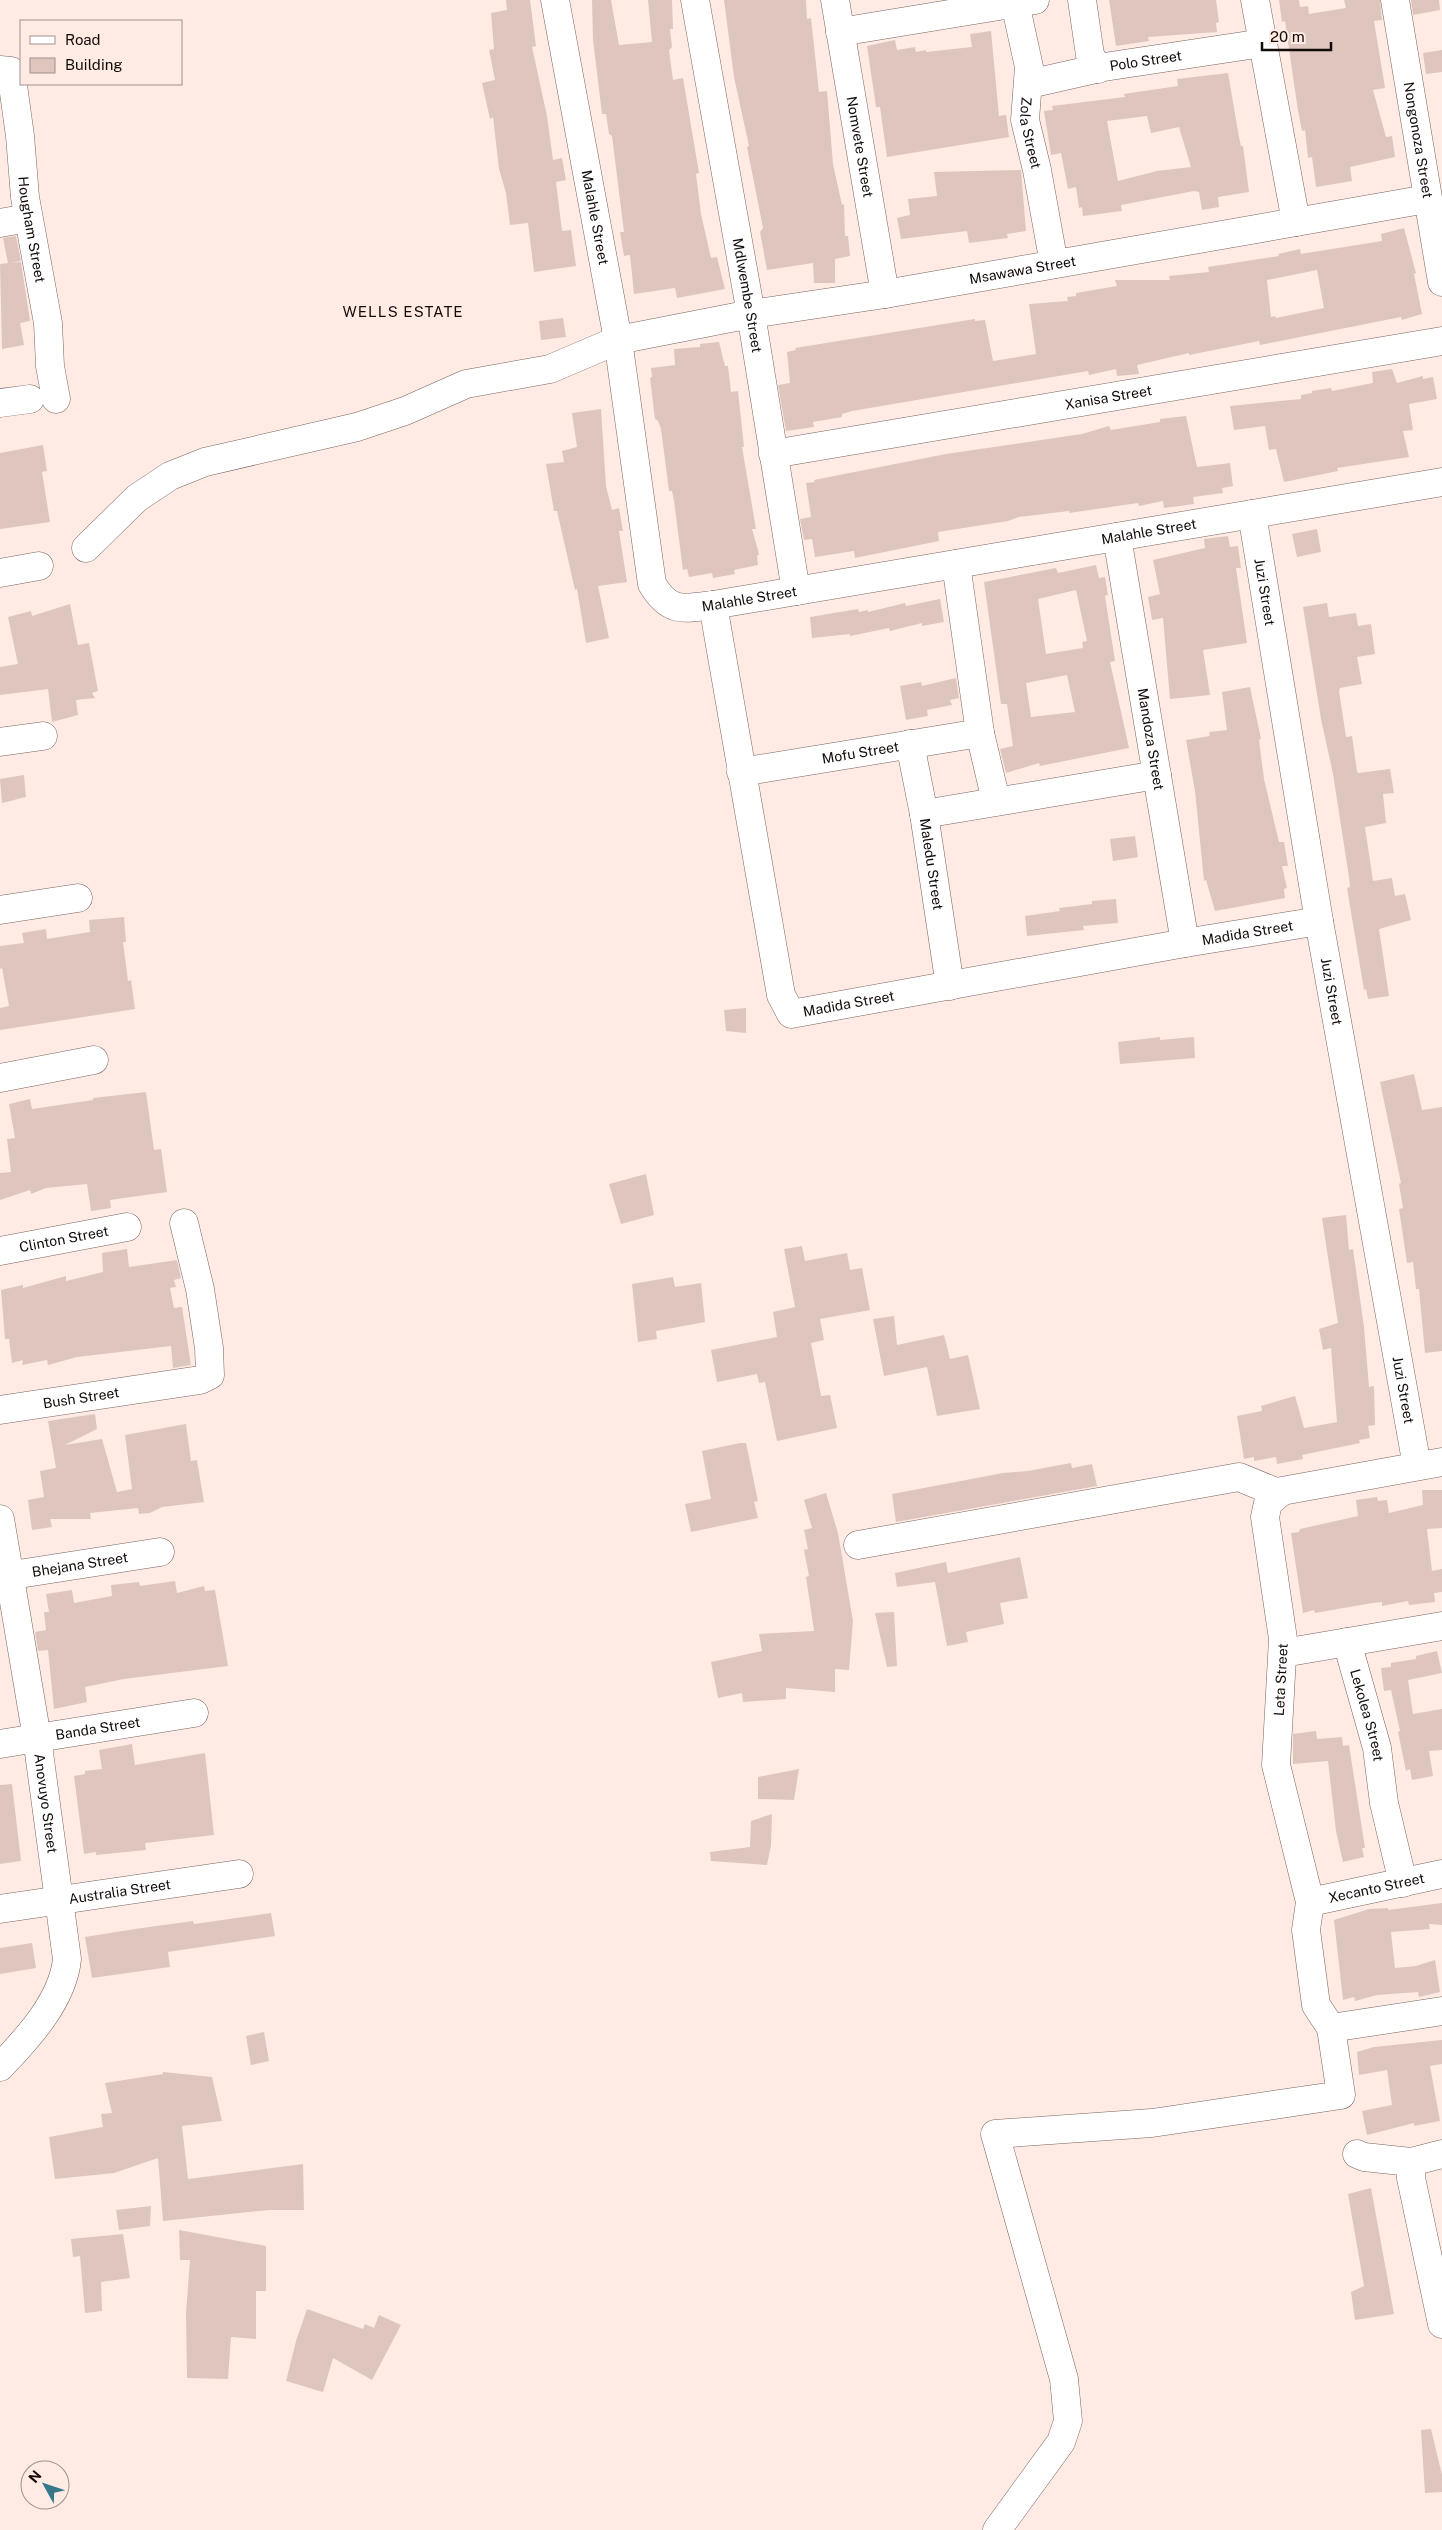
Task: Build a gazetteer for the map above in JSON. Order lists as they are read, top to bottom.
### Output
{
  "streets": {
    "street": [
      "Polo Street",
      "Zola Street",
      "Nongonoza Street",
      "Nomvete Street",
      "Malahle Street",
      "Hougham Street",
      "Msawawa Street",
      "Mdlwembe Street",
      "Xanisa Street",
      "Juzi Street",
      "Mandoza Street",
      "Mofu Street",
      "Maledu Street",
      "Madida Street",
      "Clinton Street",
      "Bush Street",
      "Bhejana Street",
      "Leta Street",
      "Lekolea Street",
      "Banda Street",
      "Anovuyo Street",
      "Xecanto Street",
      "Australia Street"
    ]
  },
  "crossings": [
    ["Polo Street", "Zola Street"],
    ["Zola Street", "Msawawa Street"],
    ["Nongonoza Street", "Msawawa Street"],
    ["Nomvete Street", "Msawawa Street"],
    ["Malahle Street", "Msawawa Street"],
    ["Malahle Street", "Mdlwembe Street"],
    ["Malahle Street", "Juzi Street"],
    ["Malahle Street", "Mandoza Street"],
    ["Malahle Street", "Madida Street"],
    ["Msawawa Street", "Mdlwembe Street"],
    ["Mdlwembe Street", "Xanisa Street"],
    ["Juzi Street", "Madida Street"],
    ["Mandoza Street", "Madida Street"],
    ["Mofu Street", "Maledu Street"],
    ["Mofu Street", "Madida Street"],
    ["Maledu Street", "Madida Street"],
    ["Bhejana Street", "Anovuyo Street"],
    ["Leta Street", "Xecanto Street"],
    ["Lekolea Street", "Xecanto Street"],
    ["Banda Street", "Anovuyo Street"],
    ["Anovuyo Street", "Australia Street"]
  ],
  "districts": ["WELLS ESTATE"],
  "legend": ["Road", "Building"],
  "scale_bar": "20 m",
  "north": "top left"
}
